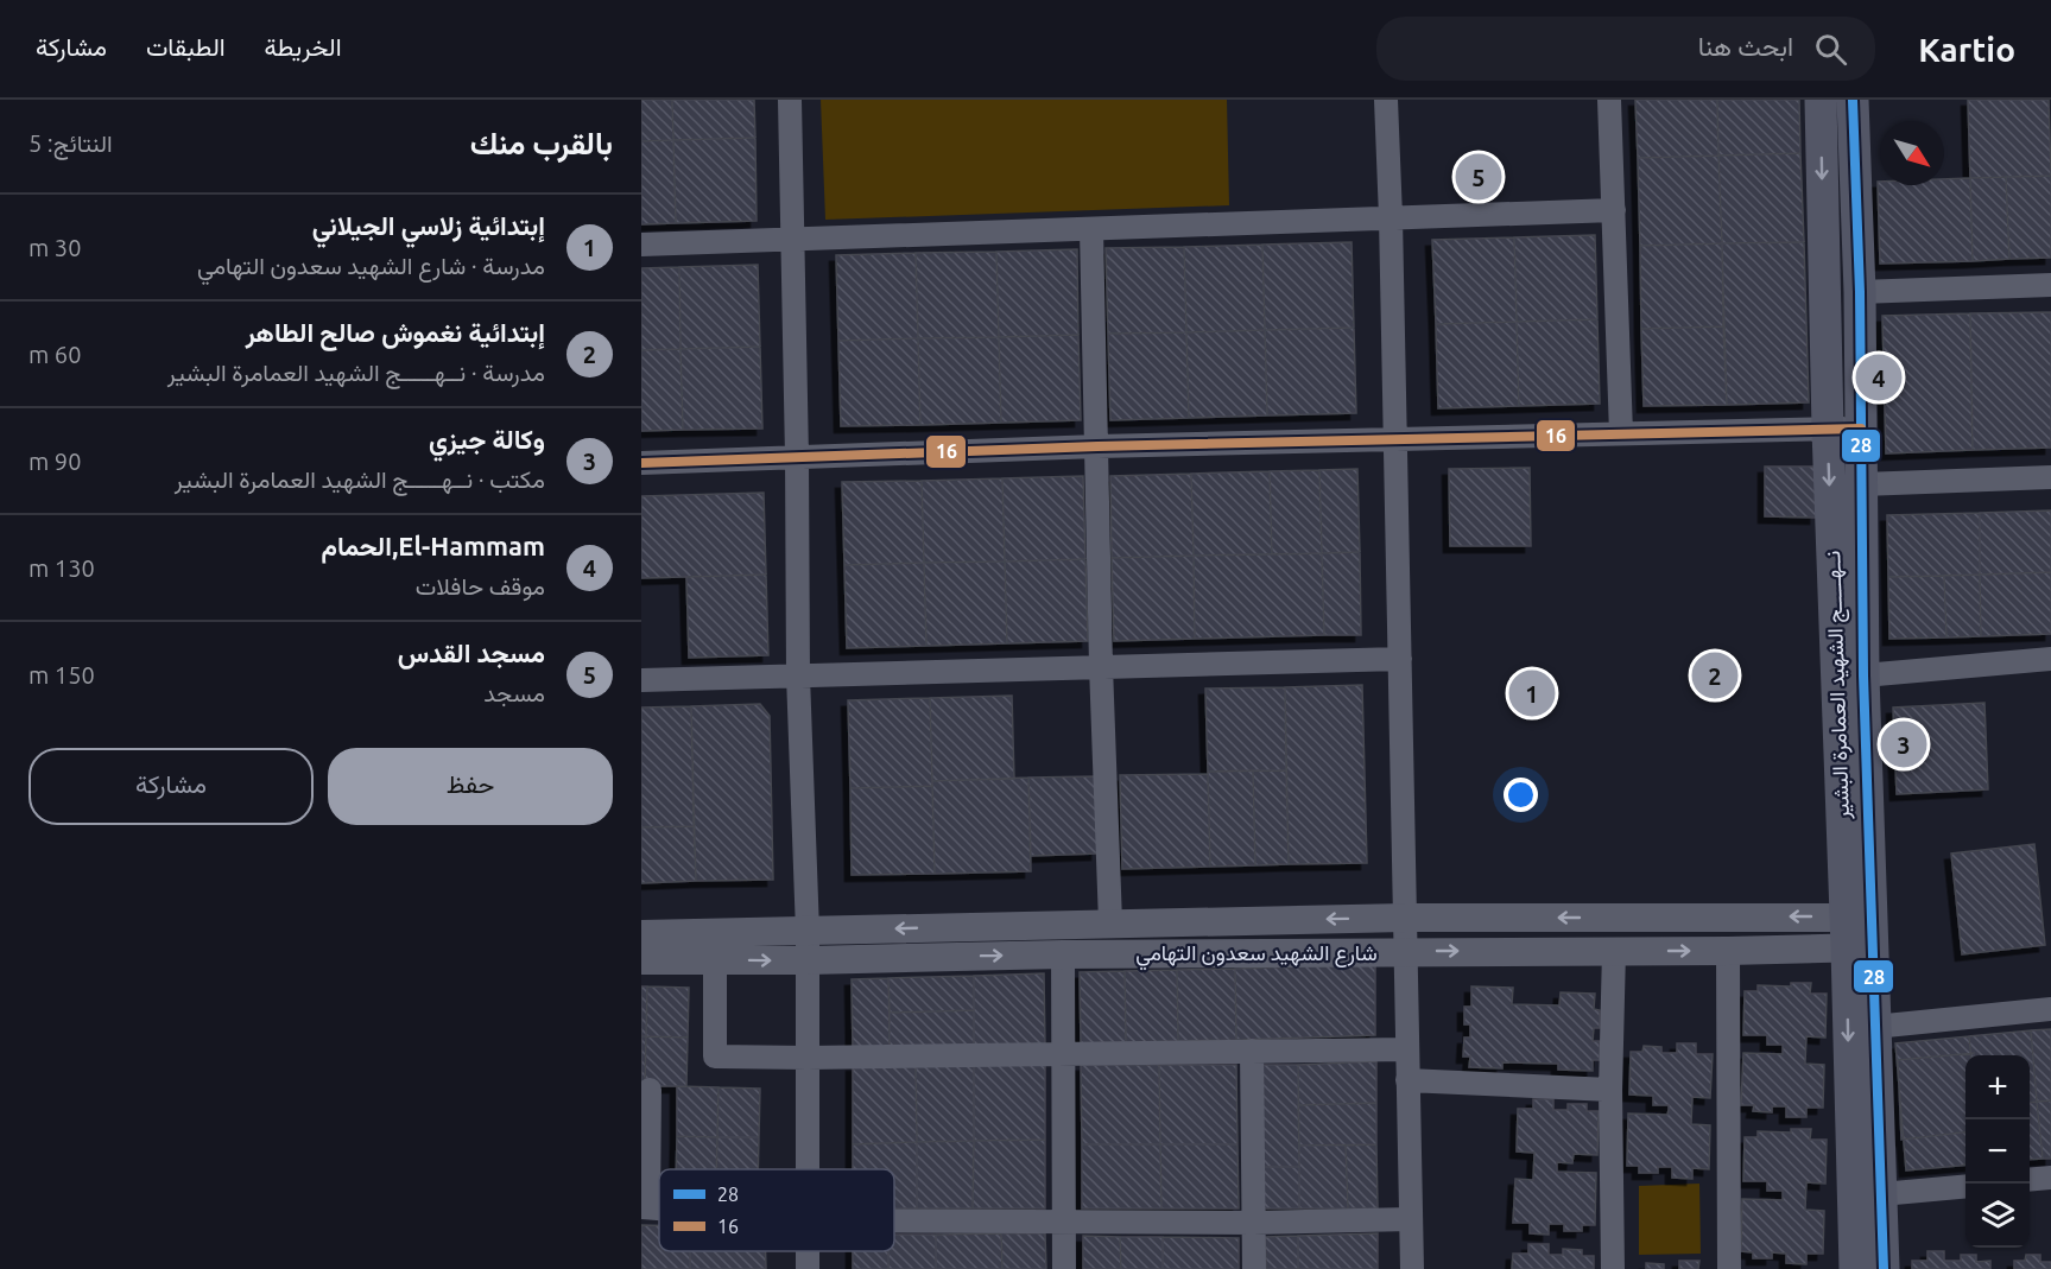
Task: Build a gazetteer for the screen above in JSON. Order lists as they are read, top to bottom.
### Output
{
  "streets": {
    "main road": ["نــهـــــج الشهيد العمامرة البشير"],
    "street": ["شارع الشهيد سعدون التهامي"]
  },
  "crossings": [
    ["نــهـــــج الشهيد العمامرة البشير", "شارع الشهيد سعدون التهامي"]
  ],
  "lines": ["transit line 28", "transit line 16"],
  "legend": ["28", "16"],
  "north": "bottom right",
  "page": {
    "header": "Kartio",
    "search": "ابحث هنا",
    "nav": ["الخريطة", "الطبقات", "مشاركة"],
    "heading": ["بالقرب منك", "النتائج: 5"],
    "pins": [
      "5",
      "4",
      "2",
      "1",
      "3"
    ],
    "list": [
      {
        "mark": "1",
        "name": "إبتدائية زلاسي الجيلاني",
        "note": "مدرسة · شارع الشهيد سعدون التهامي",
        "value": "30 m"
      },
      {
        "mark": "2",
        "name": "إبتدائية نغموش صالح الطاهر",
        "note": "مدرسة · نــهـــــج الشهيد العمامرة البشير",
        "value": "60 m"
      },
      {
        "mark": "3",
        "name": "وكالة جيزي",
        "note": "مكتب · نــهـــــج الشهيد العمامرة البشير",
        "value": "90 m"
      },
      {
        "mark": "4",
        "name": "El-Hammam,الحمام",
        "note": "موقف حافلات",
        "value": "130 m"
      },
      {
        "mark": "5",
        "name": "مسجد القدس",
        "note": "مسجد",
        "value": "150 m"
      }
    ],
    "buttons": ["حفظ", "مشاركة"],
    "map_buttons": ["+", "−"]
  }
}
